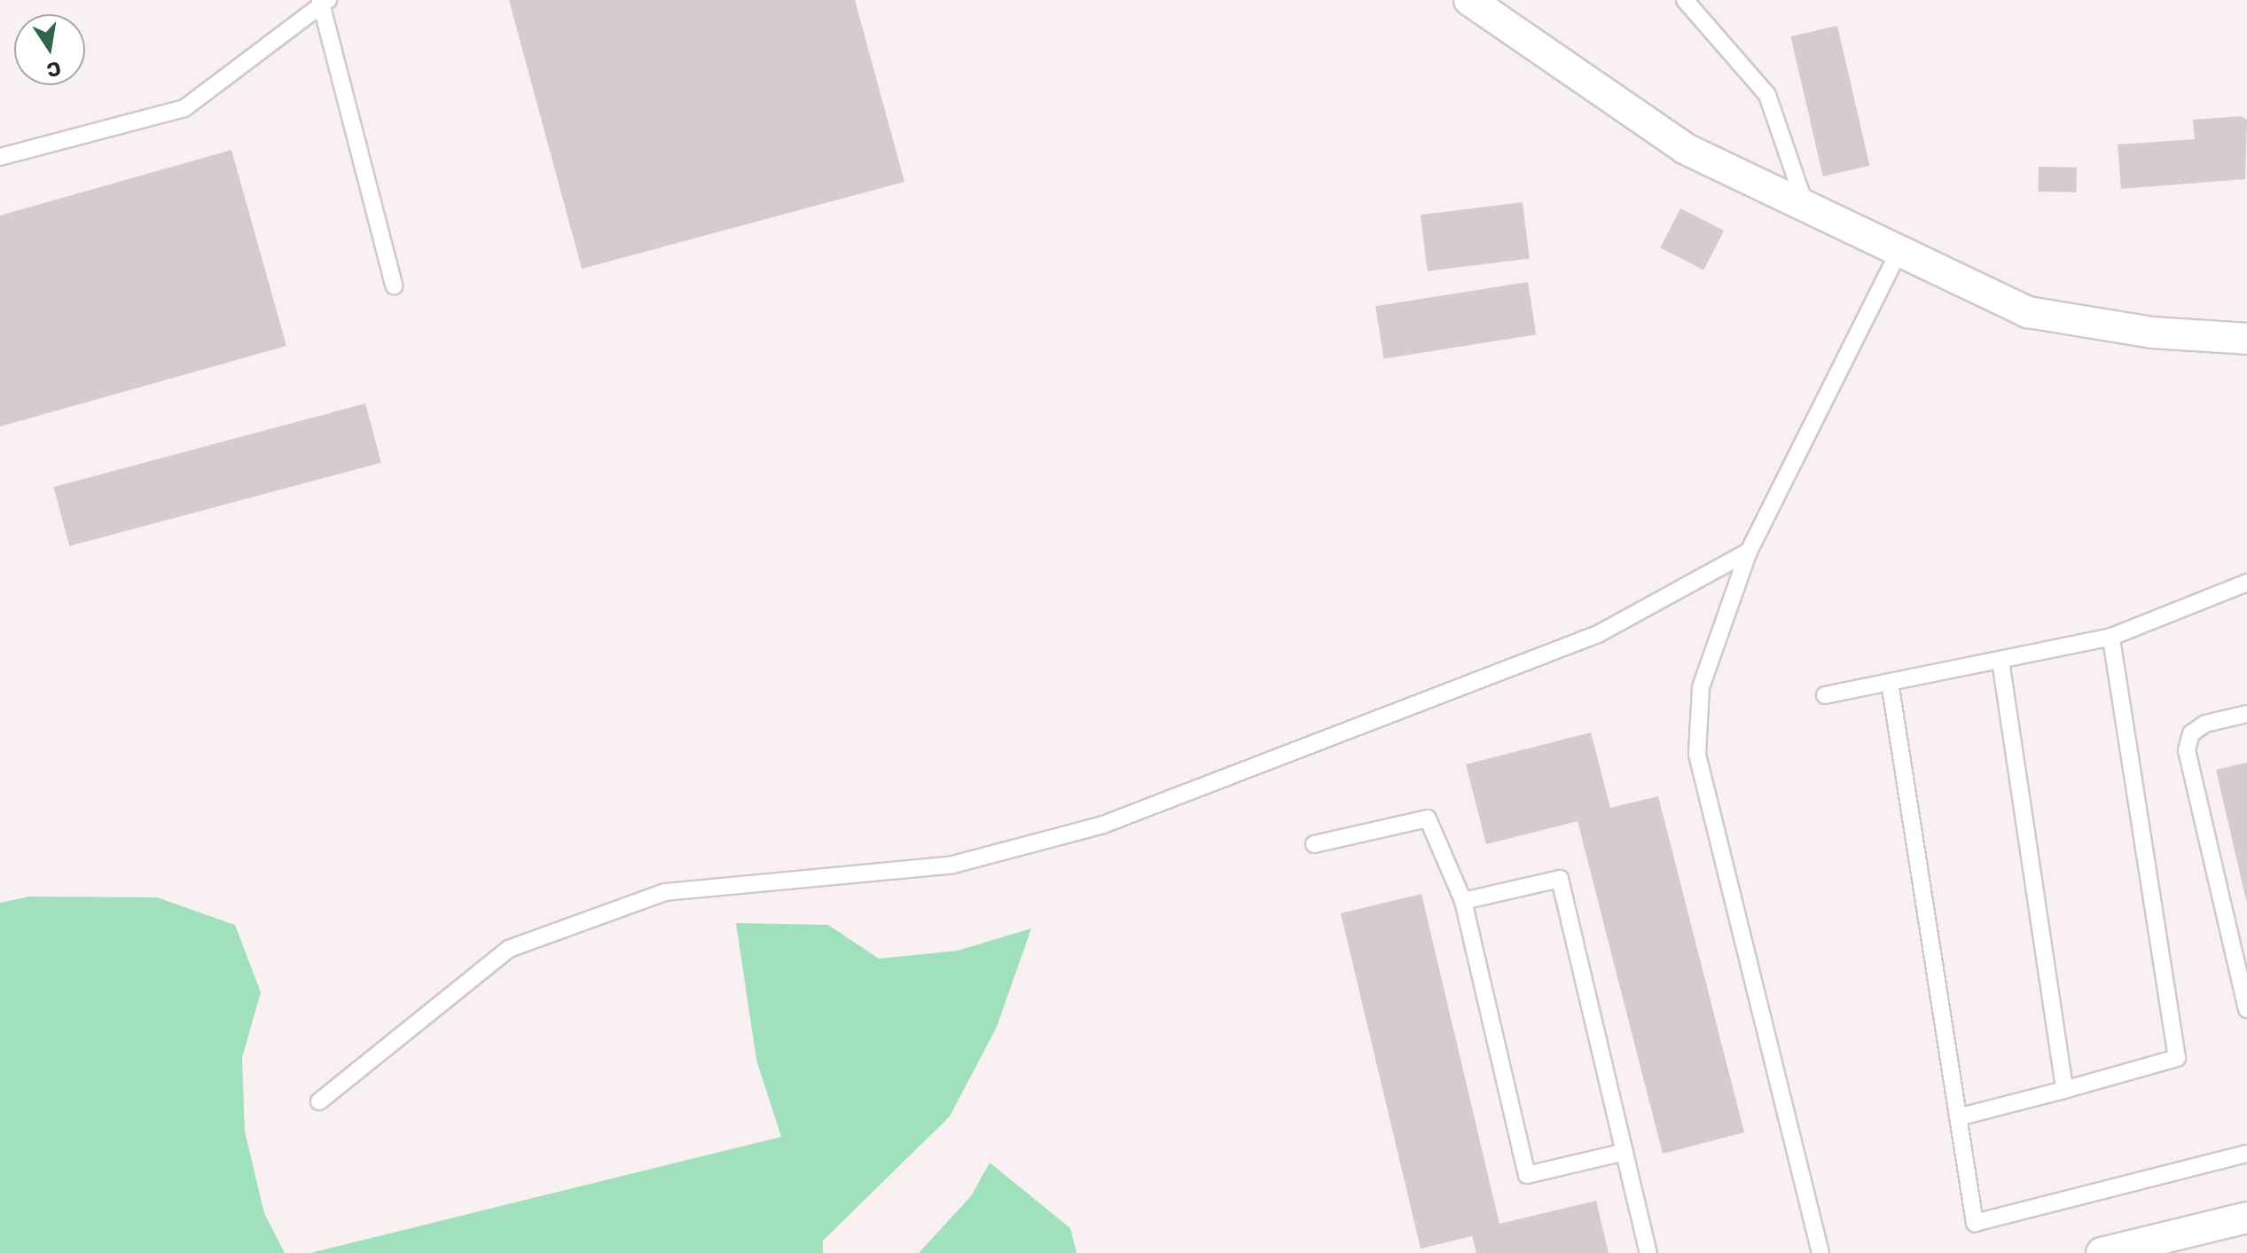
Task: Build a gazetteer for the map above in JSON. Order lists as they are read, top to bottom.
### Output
{
  "north": "bottom"
}
